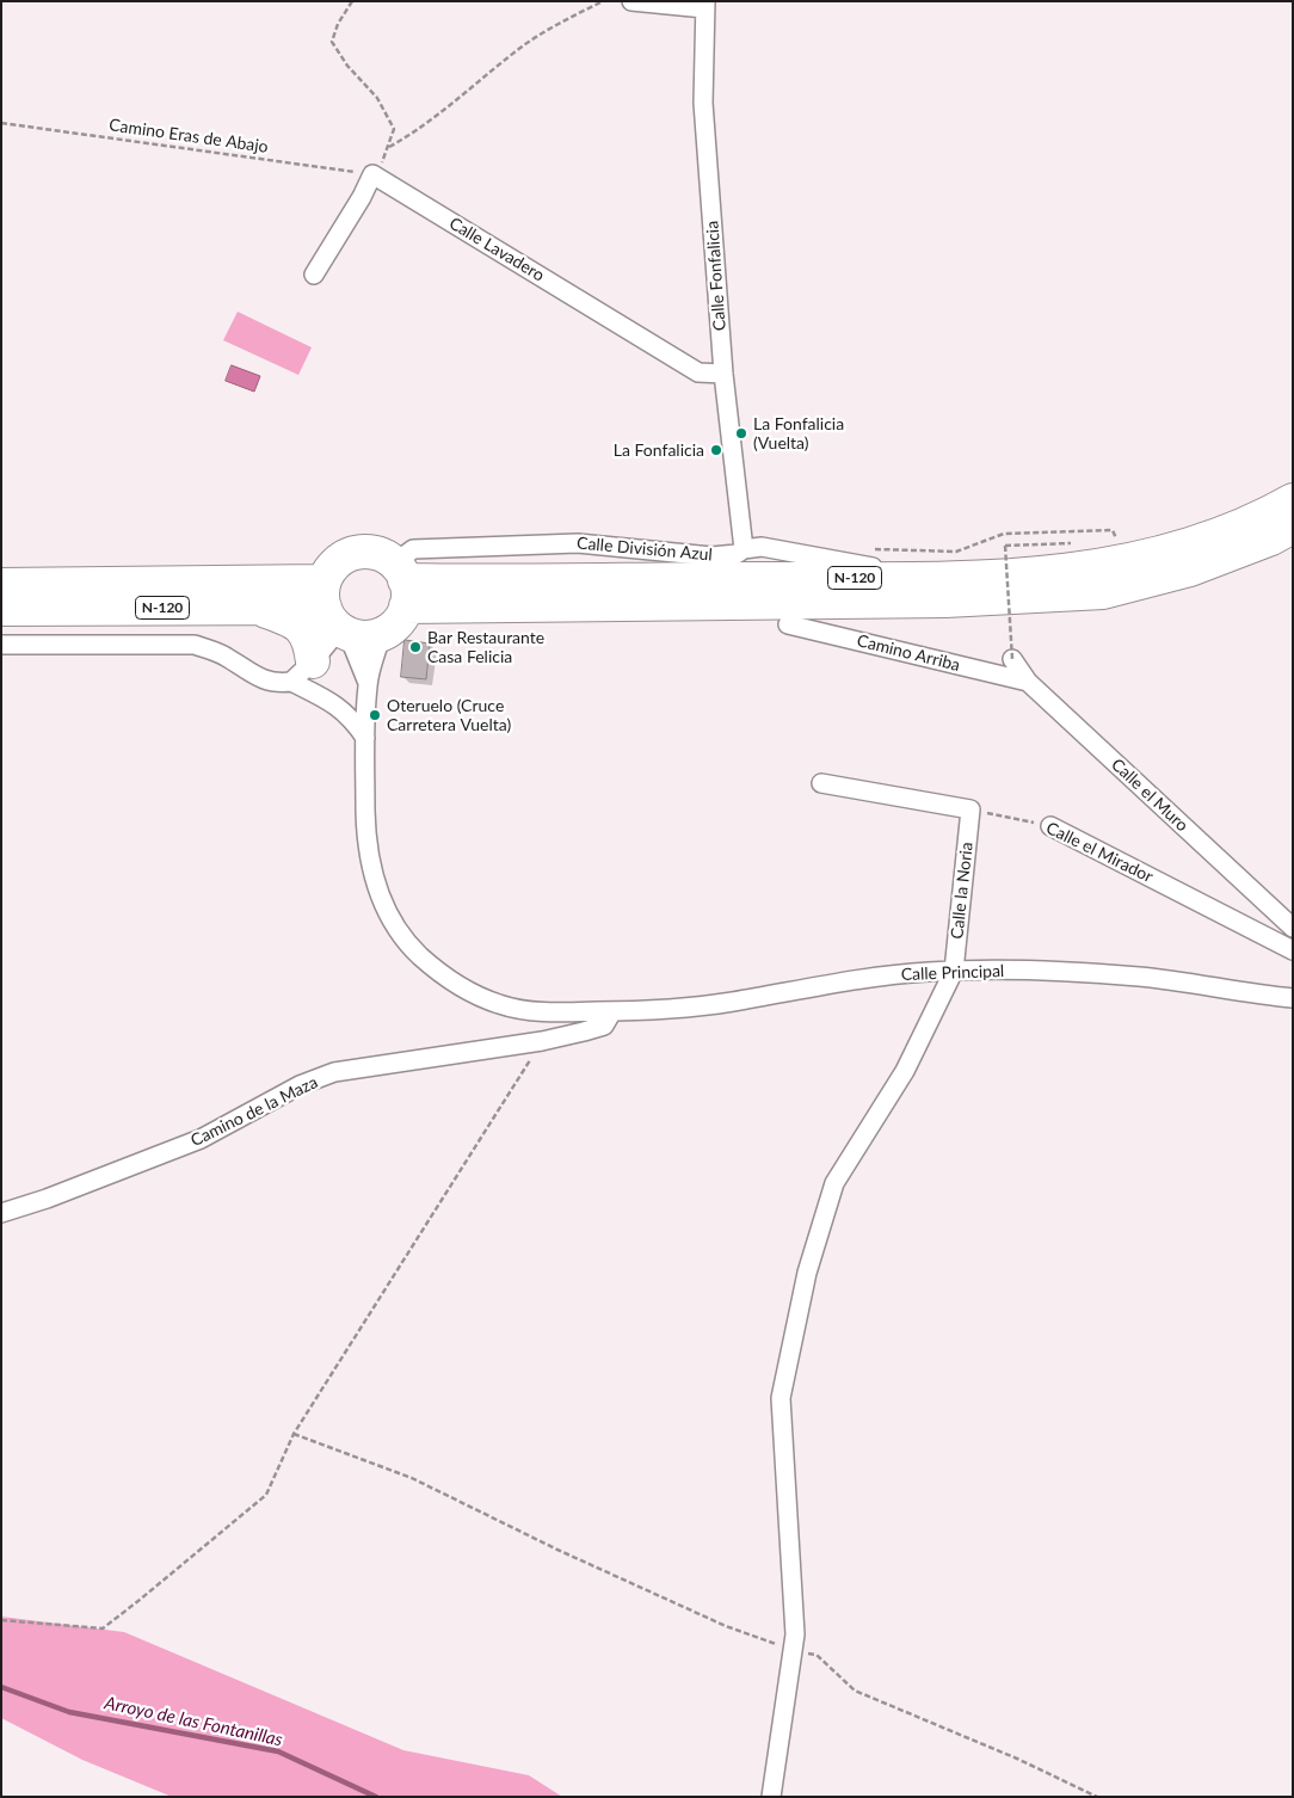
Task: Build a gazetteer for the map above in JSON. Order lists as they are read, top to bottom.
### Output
{
  "streets": {
    "highway": ["N-120"],
    "street": [
      "Calle Lavadero",
      "Calle Fonfalicia",
      "Calle División Azul",
      "Camino Arriba",
      "Calle el Muro",
      "Calle el Mirador",
      "Calle la Noria",
      "Calle Principal",
      "Camino de la Maza"
    ],
    "path": ["Camino Eras de Abajo"]
  },
  "crossings": [
    ["Camino Eras de Abajo", "Calle Lavadero"],
    ["Calle Lavadero", "Calle Fonfalicia"],
    ["Calle Fonfalicia", "Calle División Azul"],
    ["Calle División Azul", "N-120"],
    ["Camino Arriba", "Calle el Muro"],
    ["Calle el Mirador", "Calle la Noria"],
    ["Calle la Noria", "Calle Principal"],
    ["Calle Principal", "Camino de la Maza"]
  ],
  "water": ["Arroyo de las Fontanillas"],
  "places": [
    "La Fonfalicia (Vuelta)",
    "La Fonfalicia",
    "Bar Restaurante Casa Felicia",
    "Oteruelo (Cruce Carretera Vuelta)"
  ]
}
